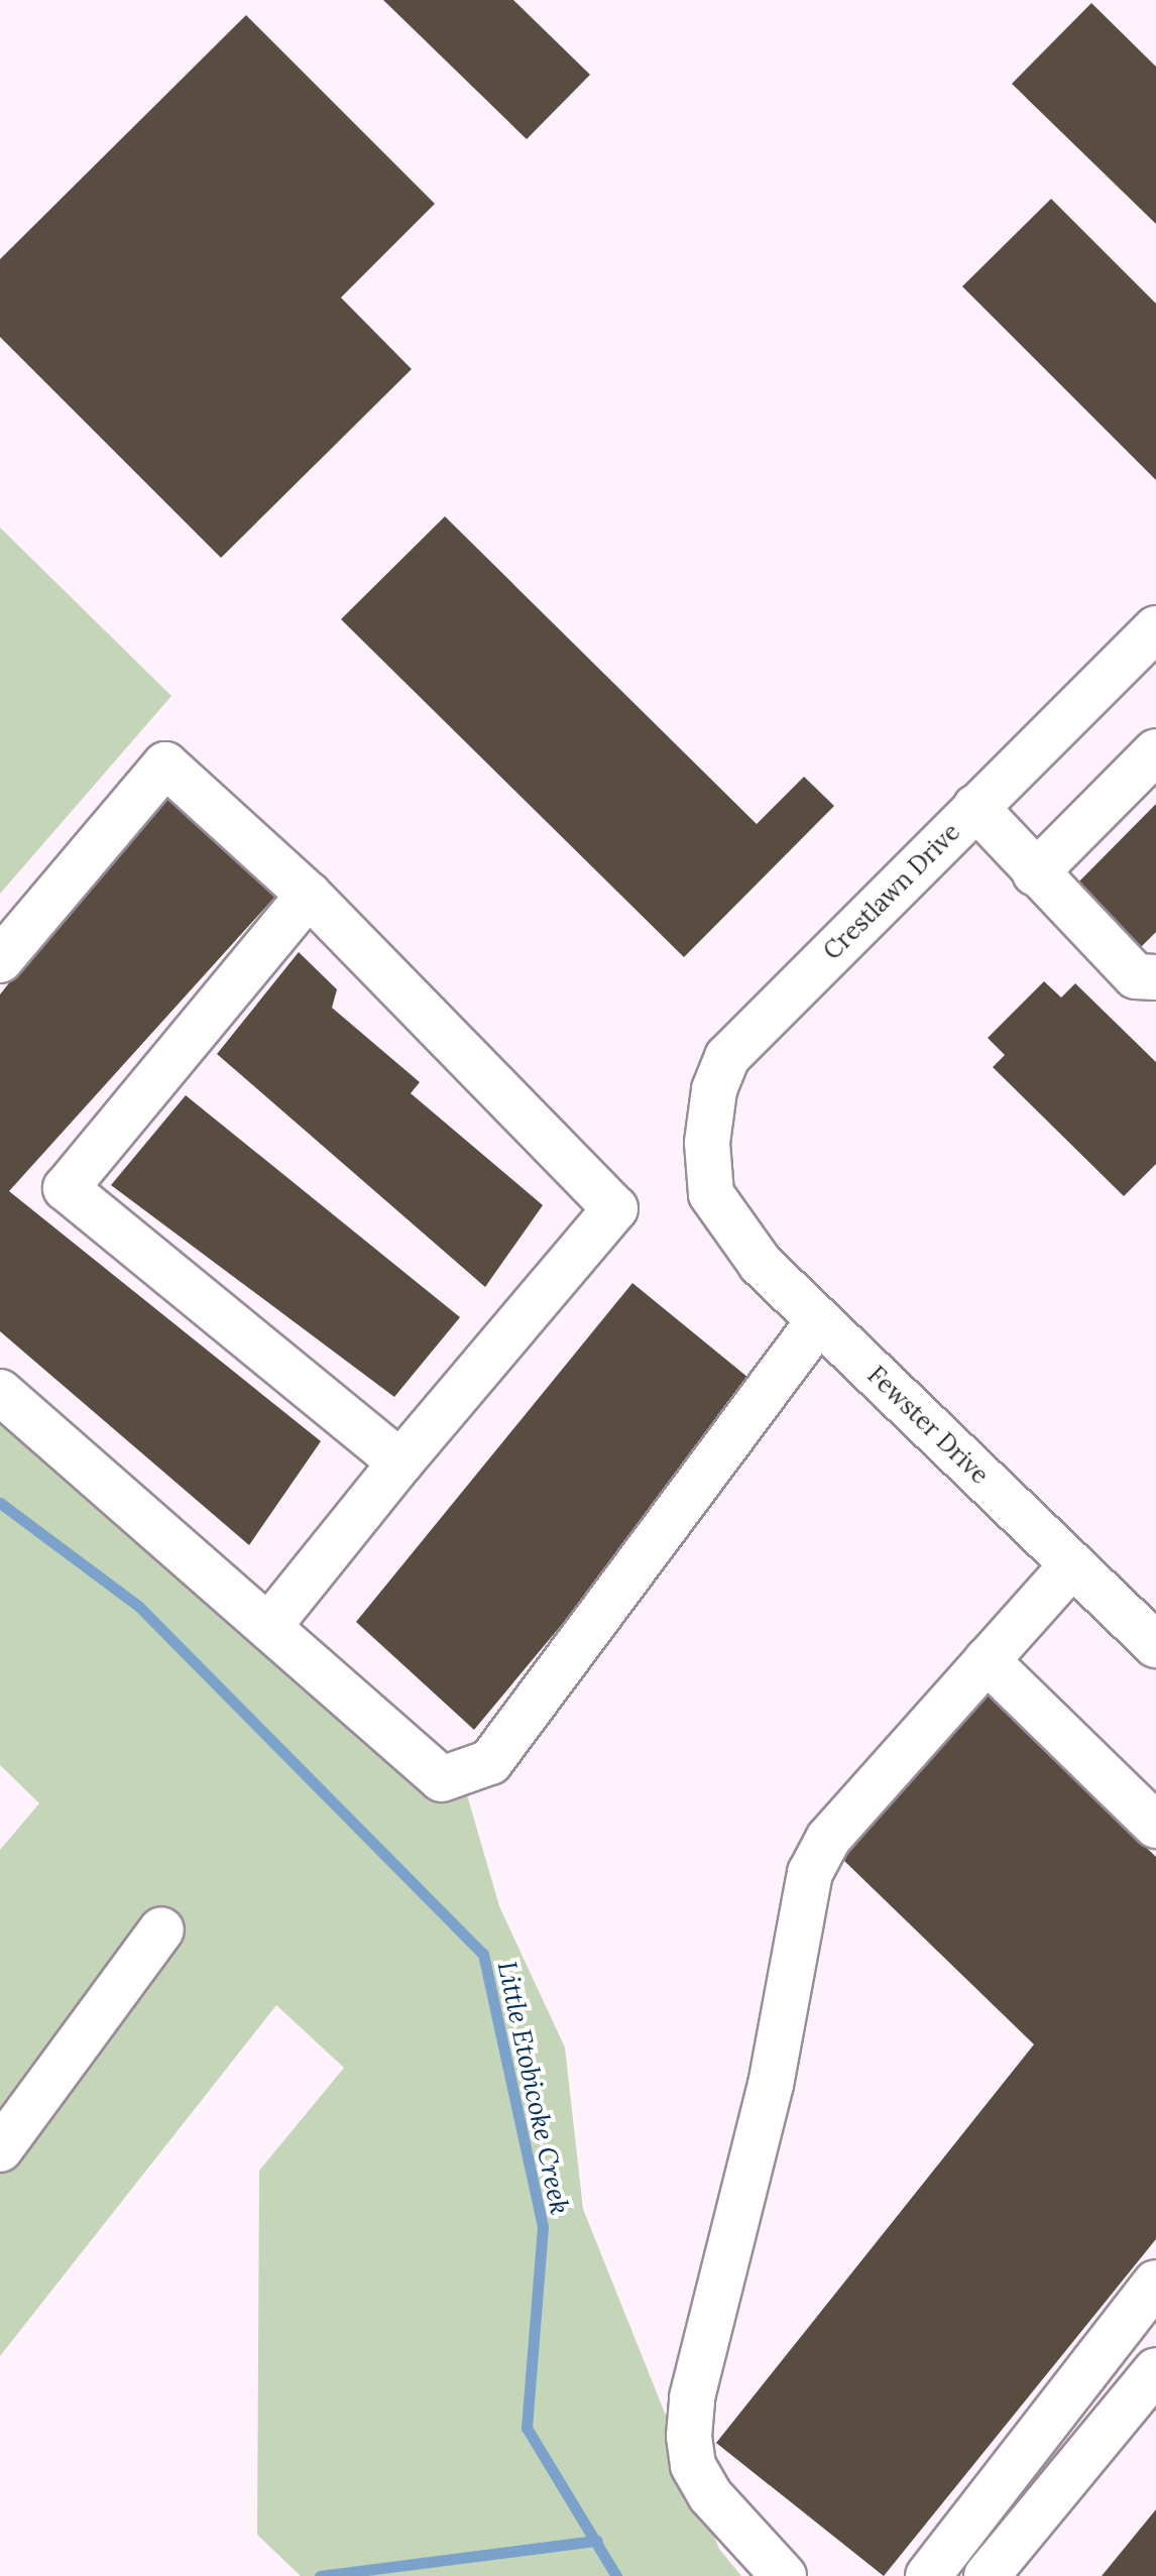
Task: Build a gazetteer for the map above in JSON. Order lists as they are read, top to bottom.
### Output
{
  "streets": {
    "street": ["Crestlawn Drive", "Fewster Drive"]
  },
  "crossings": [
    ["Crestlawn Drive", "Fewster Drive"]
  ],
  "water": ["Little Etobicoke Creek"]
}
